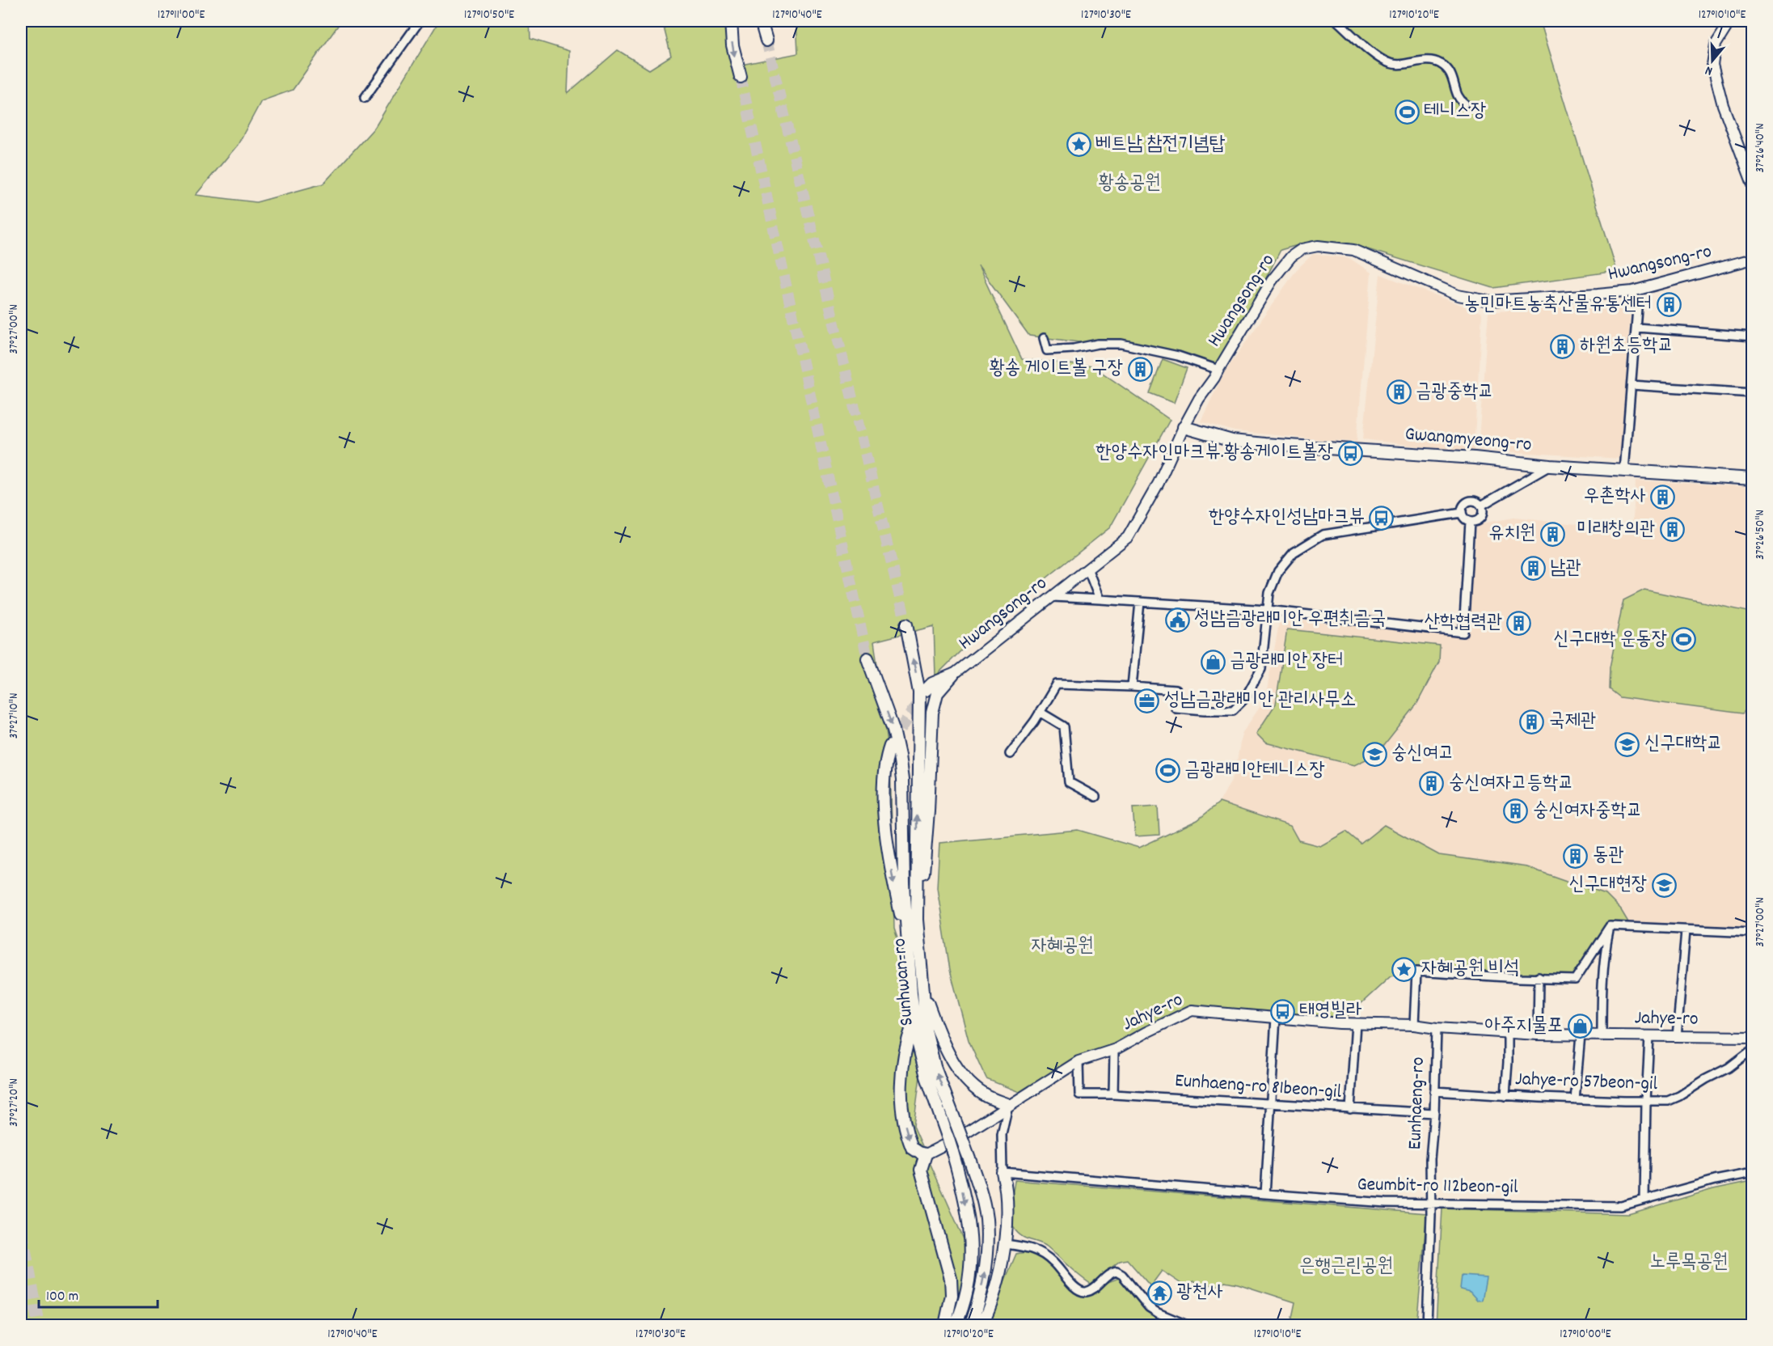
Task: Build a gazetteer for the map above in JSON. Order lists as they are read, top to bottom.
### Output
{
  "streets": {
    "main road": ["Gwangmyeong-ro", "Sunhwan-ro"],
    "street": [
      "Hwangsong-ro",
      "Jahye-ro",
      "Jahye-ro 57beon-gil",
      "Eunhaeng-ro 81beon-gil",
      "Eunhaeng-ro",
      "Geumbit-ro 112beon-gil"
    ]
  },
  "crossings": [
    ["Hwangsong-ro", "Gwangmyeong-ro"],
    ["Jahye-ro", "Eunhaeng-ro 81beon-gil"],
    ["Jahye-ro", "Eunhaeng-ro"],
    ["Jahye-ro 57beon-gil", "Eunhaeng-ro"],
    ["Eunhaeng-ro 81beon-gil", "Eunhaeng-ro"],
    ["Eunhaeng-ro", "Geumbit-ro 112beon-gil"]
  ],
  "parks": [
    "황송공원",
    "자혜공원",
    "노루목공원",
    "은행근린공원"
  ],
  "places": {
    "sports": ["테니스장", "신구대학 운동장", "금광래미안테니스장"],
    "place": ["베트남 참전기념탑", "자혜공원 비석"],
    "building": [
      "농민마트농축산물유통센터",
      "하원초등학교",
      "황송 게이트볼 구장",
      "금광중학교",
      "우촌학사",
      "미래창의관",
      "유치원",
      "남관",
      "산학협력관",
      "국제관",
      "숭신여자고등학교",
      "숭신여자중학교",
      "동관"
    ],
    "bus stop": ["한양수자인마크뷰.황송게이트볼장", "한양수자인성남마크뷰", "태영빌라"],
    "public building": ["성남금광래미안 우편취금국"],
    "shop": ["금광래미안 장터", "아주지물포"],
    "office": ["성남금광래미안 관리사무소"],
    "school or university": ["신구대학교", "숭신여고", "신구대현장"],
    "temple": ["광천사"]
  },
  "scale_bar": "100 m",
  "north": "bottom",
  "coordinates": [
    "127°11'00\"E",
    "127°10'50\"E",
    "127°10'40\"E",
    "127°10'30\"E",
    "127°10'20\"E",
    "127°10'10\"E",
    "37°26'40\"N",
    "37°27'00\"N",
    "37°26'50\"N",
    "37°27'10\"N",
    "37°27'20\"N",
    "127°10'00\"E"
  ]
}
